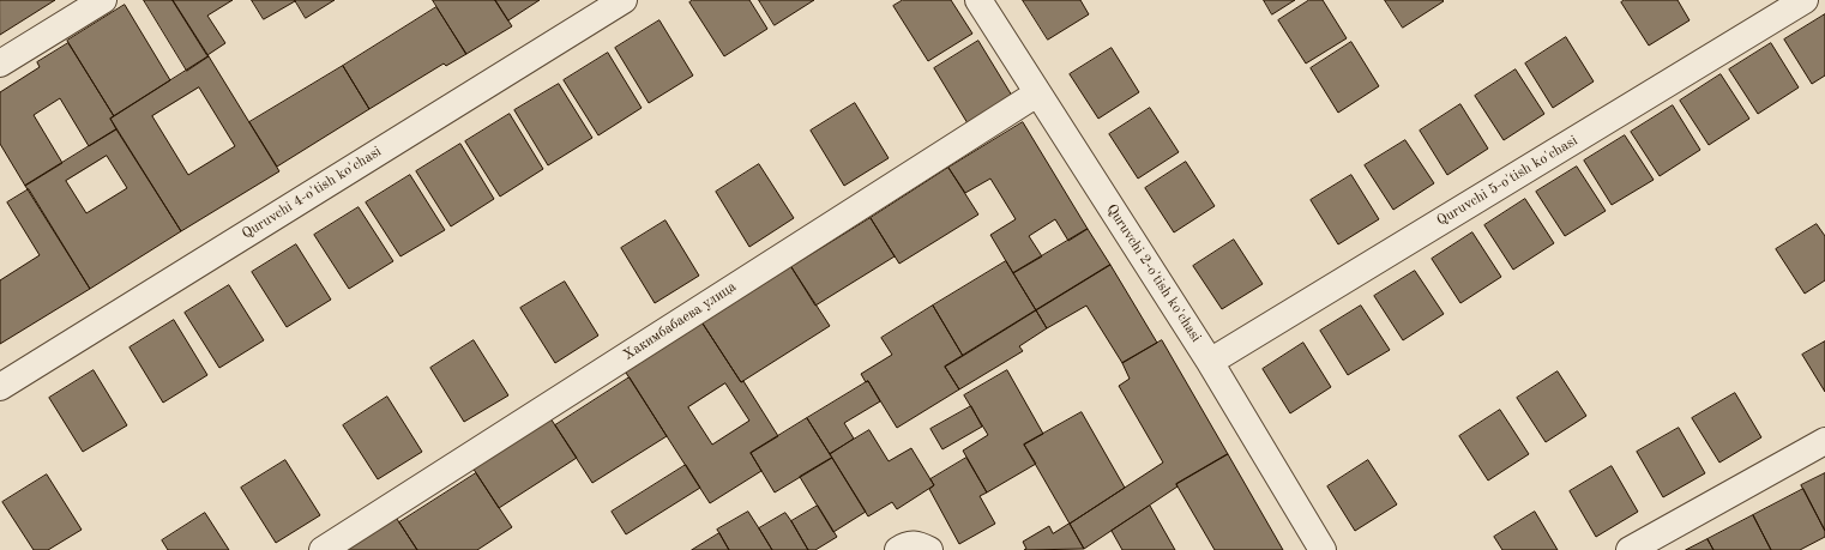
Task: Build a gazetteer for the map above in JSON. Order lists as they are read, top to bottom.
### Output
{
  "streets": {
    "street": [
      "Quruvchi 5-o'tish ko'chasi",
      "Quruvchi 4-o'tish ko'chasi",
      "Quruvchi 2-o'tish ko'chasi",
      "Хакимбабаева улица"
    ]
  },
  "crossings": [
    ["Quruvchi 5-o'tish ko'chasi", "Quruvchi 2-o'tish ko'chasi"],
    ["Quruvchi 2-o'tish ko'chasi", "Хакимбабаева улица"]
  ]
}
